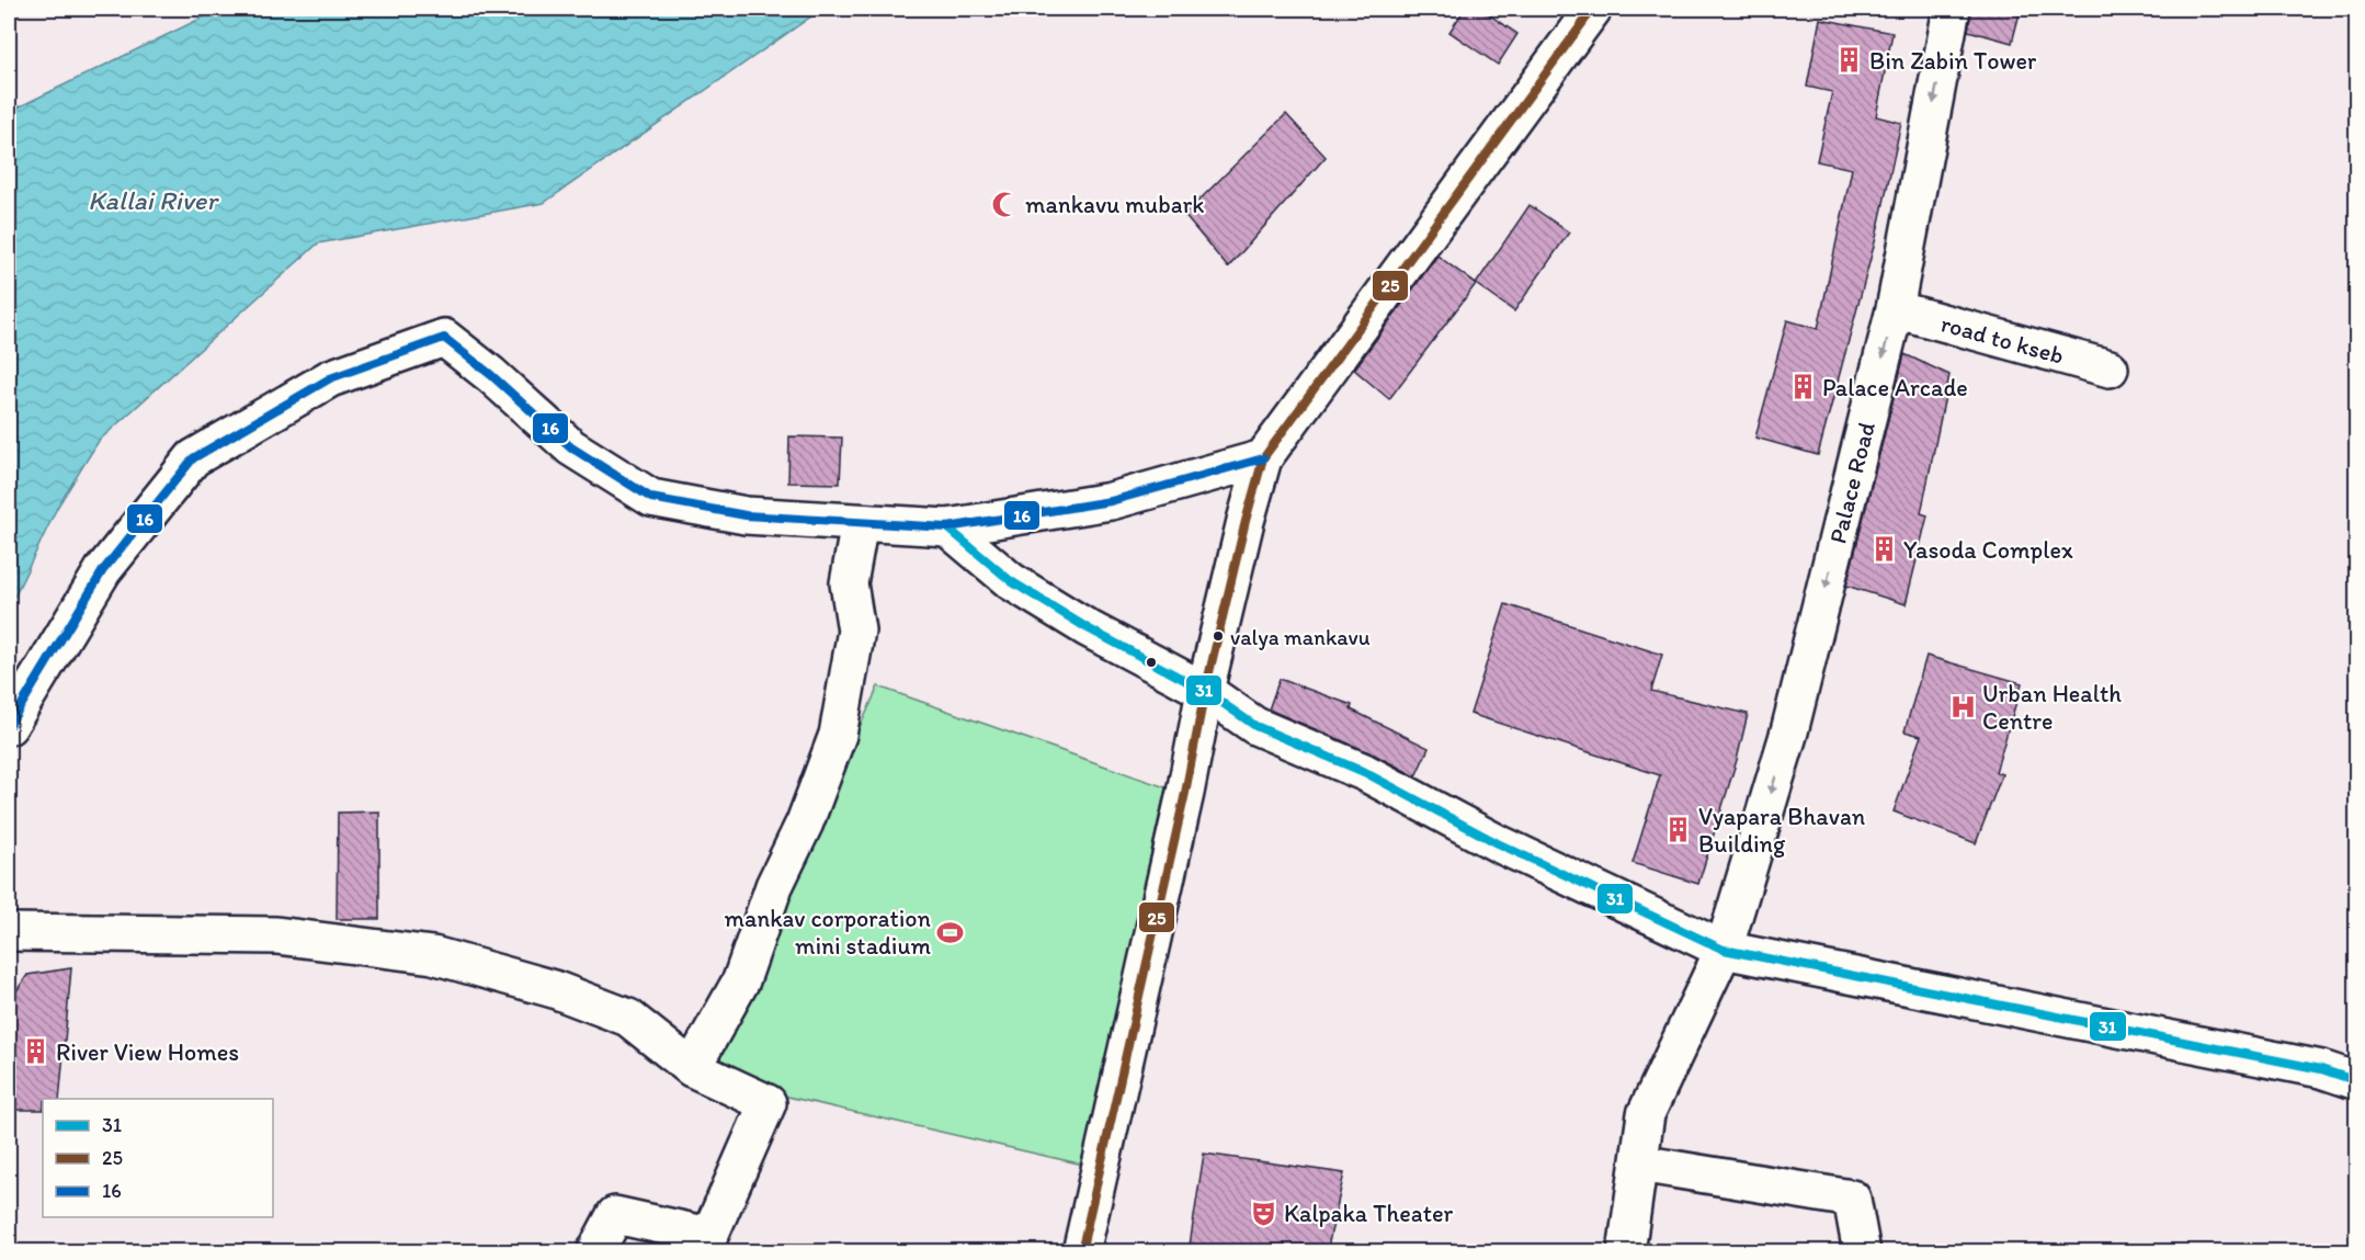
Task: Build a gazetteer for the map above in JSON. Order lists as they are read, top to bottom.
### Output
{
  "streets": {
    "street": ["road to kseb", "Palace Road"]
  },
  "crossings": [
    ["road to kseb", "Palace Road"]
  ],
  "one_way": ["Palace Road"],
  "water": ["Kallai River"],
  "places": {
    "building": [
      "Bin Zabin Tower",
      "Palace Arcade",
      "Yasoda Complex",
      "Vyapara Bhavan Building",
      "River View Homes"
    ],
    "mosque": ["mankavu mubark"],
    "other": ["valya mankavu"],
    "hospital": ["Urban Health Centre"],
    "sports": ["mankav corporation mini stadium"],
    "theatre": ["Kalpaka Theater"]
  },
  "lines": ["transit line 25", "transit line 16", "transit line 31"],
  "legend": ["31", "25", "16"]
}
